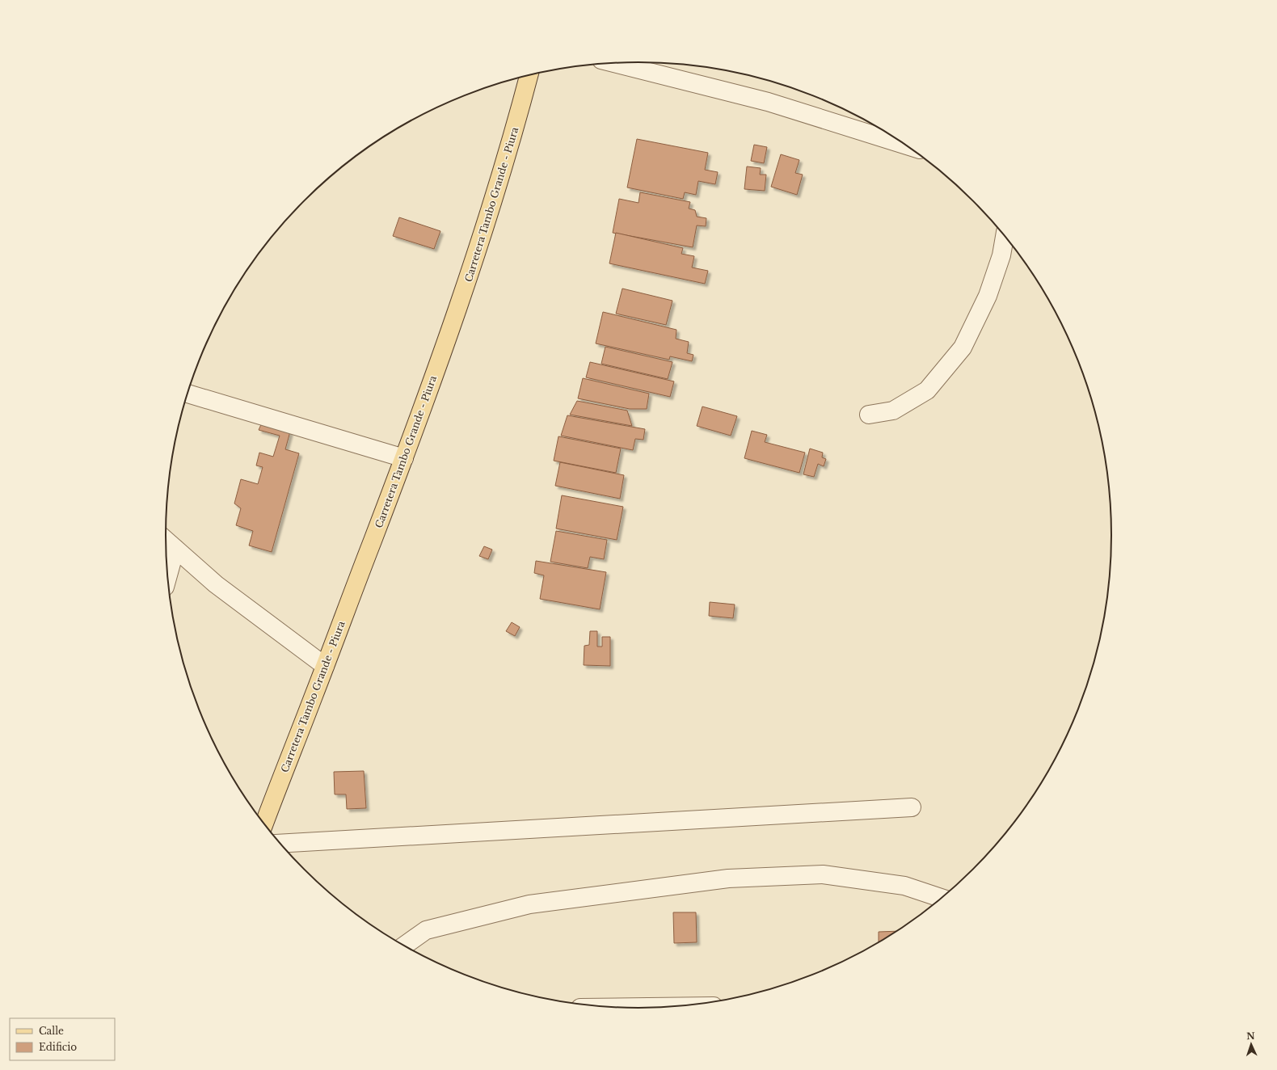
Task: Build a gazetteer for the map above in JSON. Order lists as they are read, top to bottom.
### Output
{
  "streets": {
    "main road": ["Carretera Tambo Grande - Piura"]
  },
  "legend": ["Calle", "Edificio"],
  "north": "top"
}
